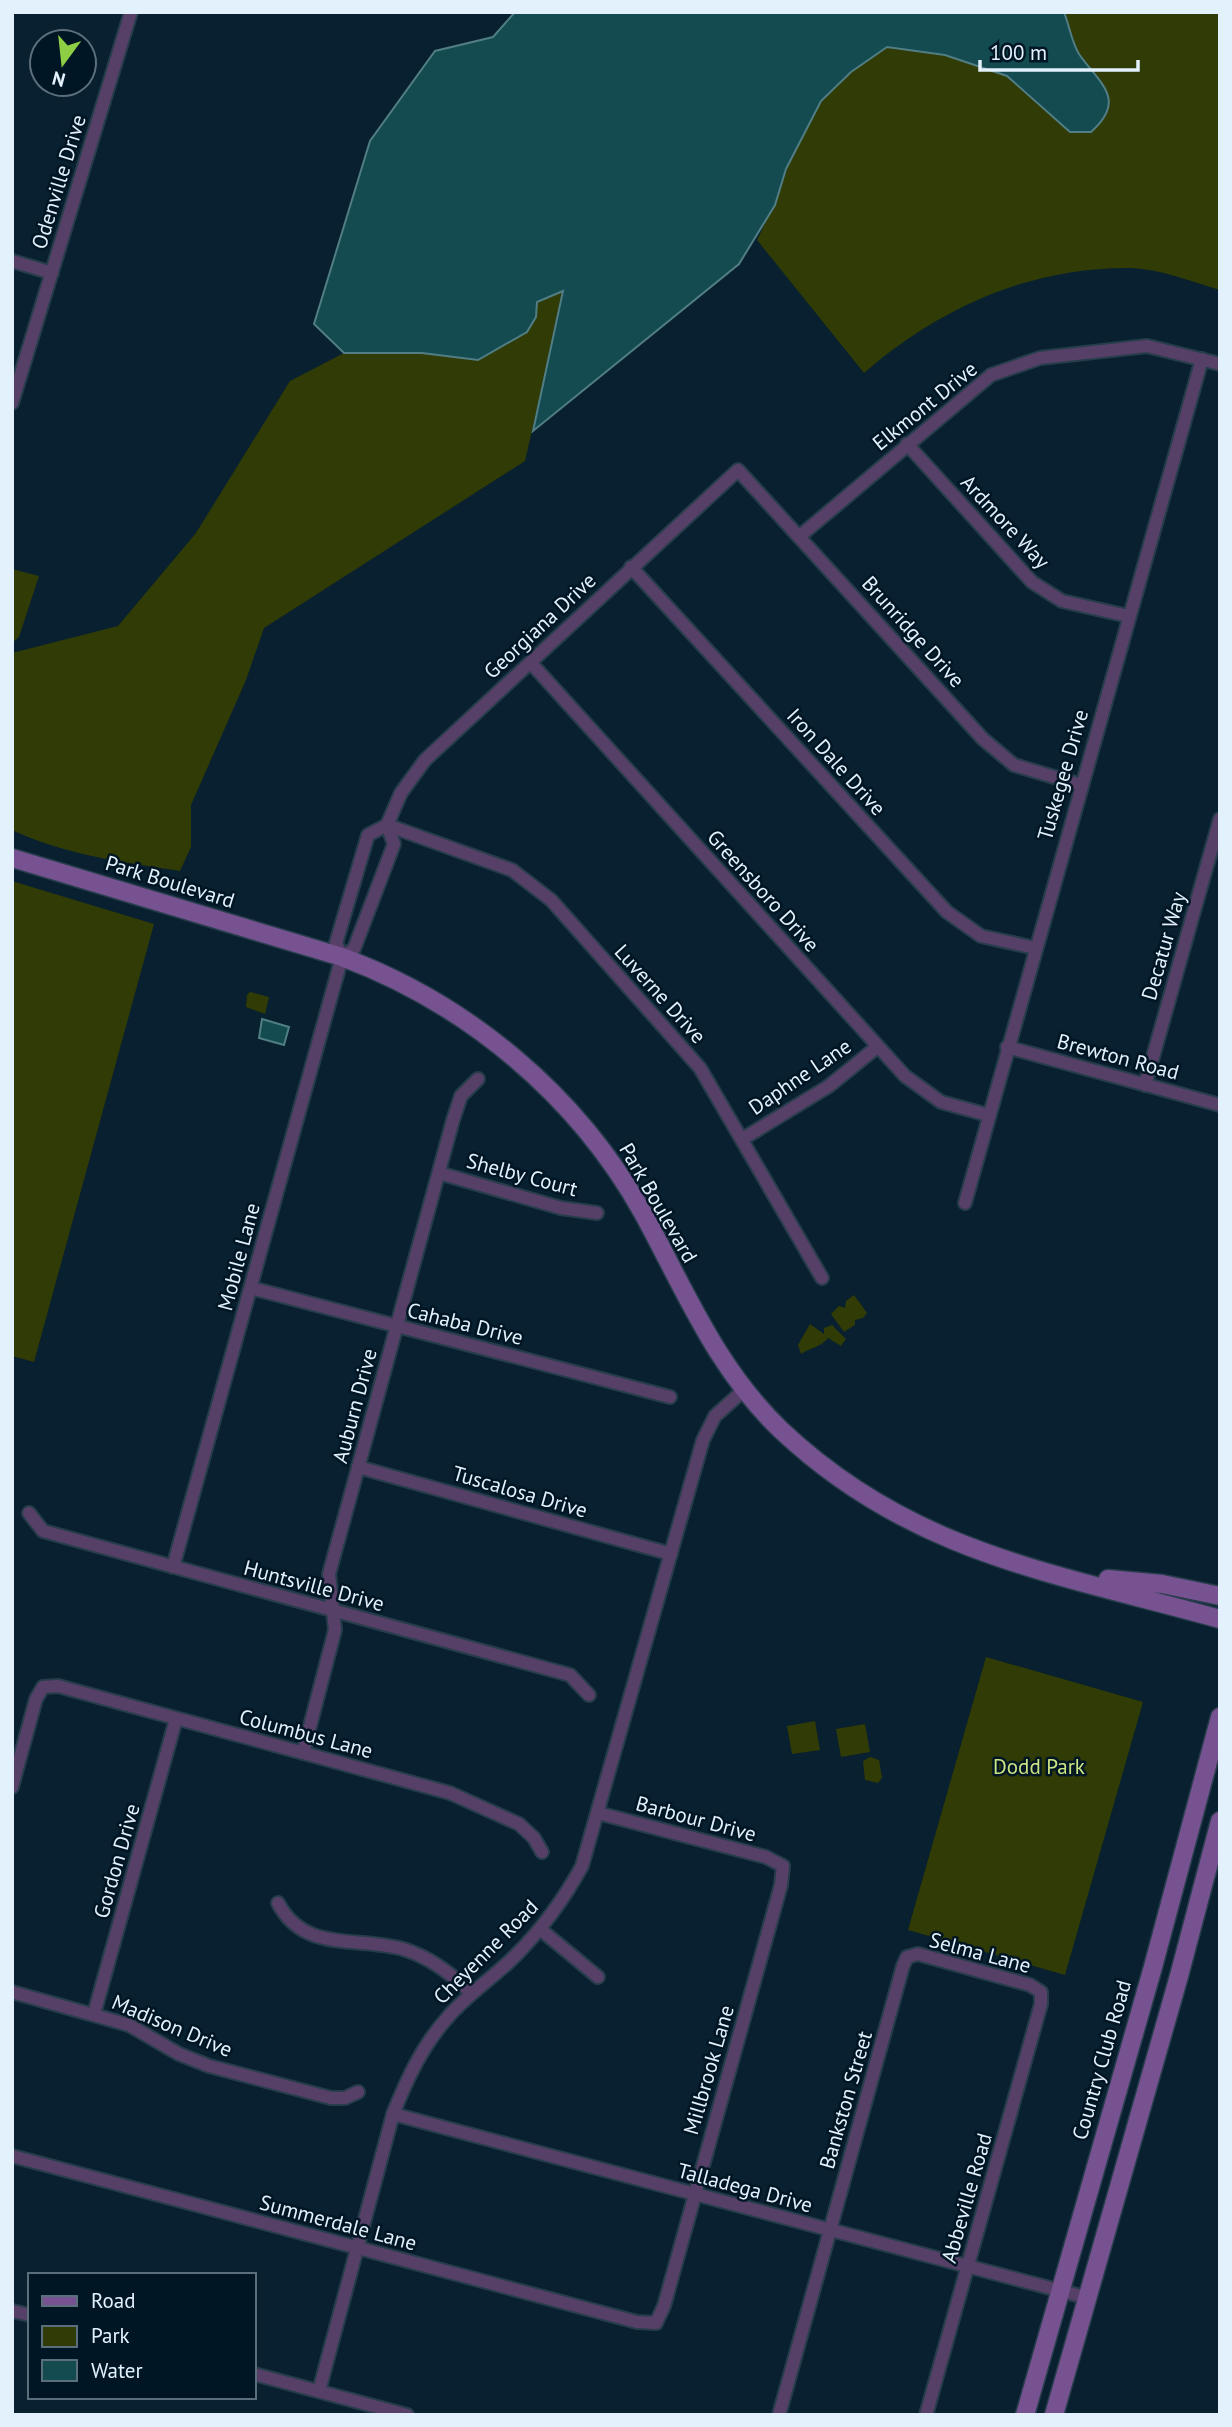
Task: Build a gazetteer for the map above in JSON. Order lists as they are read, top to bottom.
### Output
{
  "streets": {
    "main road": ["Park Boulevard", "Country Club Road"],
    "street": [
      "Odenville Drive",
      "Elkmont Drive",
      "Ardmore Way",
      "Georgiana Drive",
      "Brunridge Drive",
      "Iron Dale Drive",
      "Tuskegee Drive",
      "Greensboro Drive",
      "Decatur Way",
      "Luverne Drive",
      "Brewton Road",
      "Daphne Lane",
      "Shelby Court",
      "Mobile Lane",
      "Cahaba Drive",
      "Auburn Drive",
      "Tuscalosa Drive",
      "Huntsville Drive",
      "Columbus Lane",
      "Barbour Drive",
      "Gordon Drive",
      "Cheyenne Road",
      "Selma Lane",
      "Madison Drive",
      "Millbrook Lane",
      "Bankston Street",
      "Talladega Drive",
      "Abbeville Road",
      "Summerdale Lane"
    ]
  },
  "crossings": [
    ["Elkmont Drive", "Ardmore Way"],
    ["Elkmont Drive", "Brunridge Drive"],
    ["Elkmont Drive", "Tuskegee Drive"],
    ["Ardmore Way", "Tuskegee Drive"],
    ["Georgiana Drive", "Brunridge Drive"],
    ["Georgiana Drive", "Iron Dale Drive"],
    ["Georgiana Drive", "Park Boulevard"],
    ["Georgiana Drive", "Greensboro Drive"],
    ["Georgiana Drive", "Luverne Drive"],
    ["Georgiana Drive", "Mobile Lane"],
    ["Brunridge Drive", "Tuskegee Drive"],
    ["Iron Dale Drive", "Tuskegee Drive"],
    ["Tuskegee Drive", "Greensboro Drive"],
    ["Tuskegee Drive", "Brewton Road"],
    ["Park Boulevard", "Mobile Lane"],
    ["Park Boulevard", "Cheyenne Road"],
    ["Greensboro Drive", "Daphne Lane"],
    ["Decatur Way", "Brewton Road"],
    ["Luverne Drive", "Daphne Lane"],
    ["Shelby Court", "Auburn Drive"],
    ["Mobile Lane", "Cahaba Drive"],
    ["Mobile Lane", "Huntsville Drive"],
    ["Cahaba Drive", "Auburn Drive"],
    ["Auburn Drive", "Tuscalosa Drive"],
    ["Auburn Drive", "Huntsville Drive"],
    ["Auburn Drive", "Columbus Lane"],
    ["Tuscalosa Drive", "Cheyenne Road"],
    ["Columbus Lane", "Gordon Drive"],
    ["Barbour Drive", "Cheyenne Road"],
    ["Barbour Drive", "Millbrook Lane"],
    ["Gordon Drive", "Madison Drive"],
    ["Cheyenne Road", "Talladega Drive"],
    ["Cheyenne Road", "Summerdale Lane"],
    ["Selma Lane", "Bankston Street"],
    ["Selma Lane", "Abbeville Road"],
    ["Country Club Road", "Talladega Drive"],
    ["Millbrook Lane", "Talladega Drive"],
    ["Millbrook Lane", "Summerdale Lane"],
    ["Bankston Street", "Talladega Drive"],
    ["Talladega Drive", "Abbeville Road"]
  ],
  "parks": ["Dodd Park"],
  "legend": ["Road", "Park", "Water"],
  "scale_bar": "100 m",
  "north": "bottom"
}
